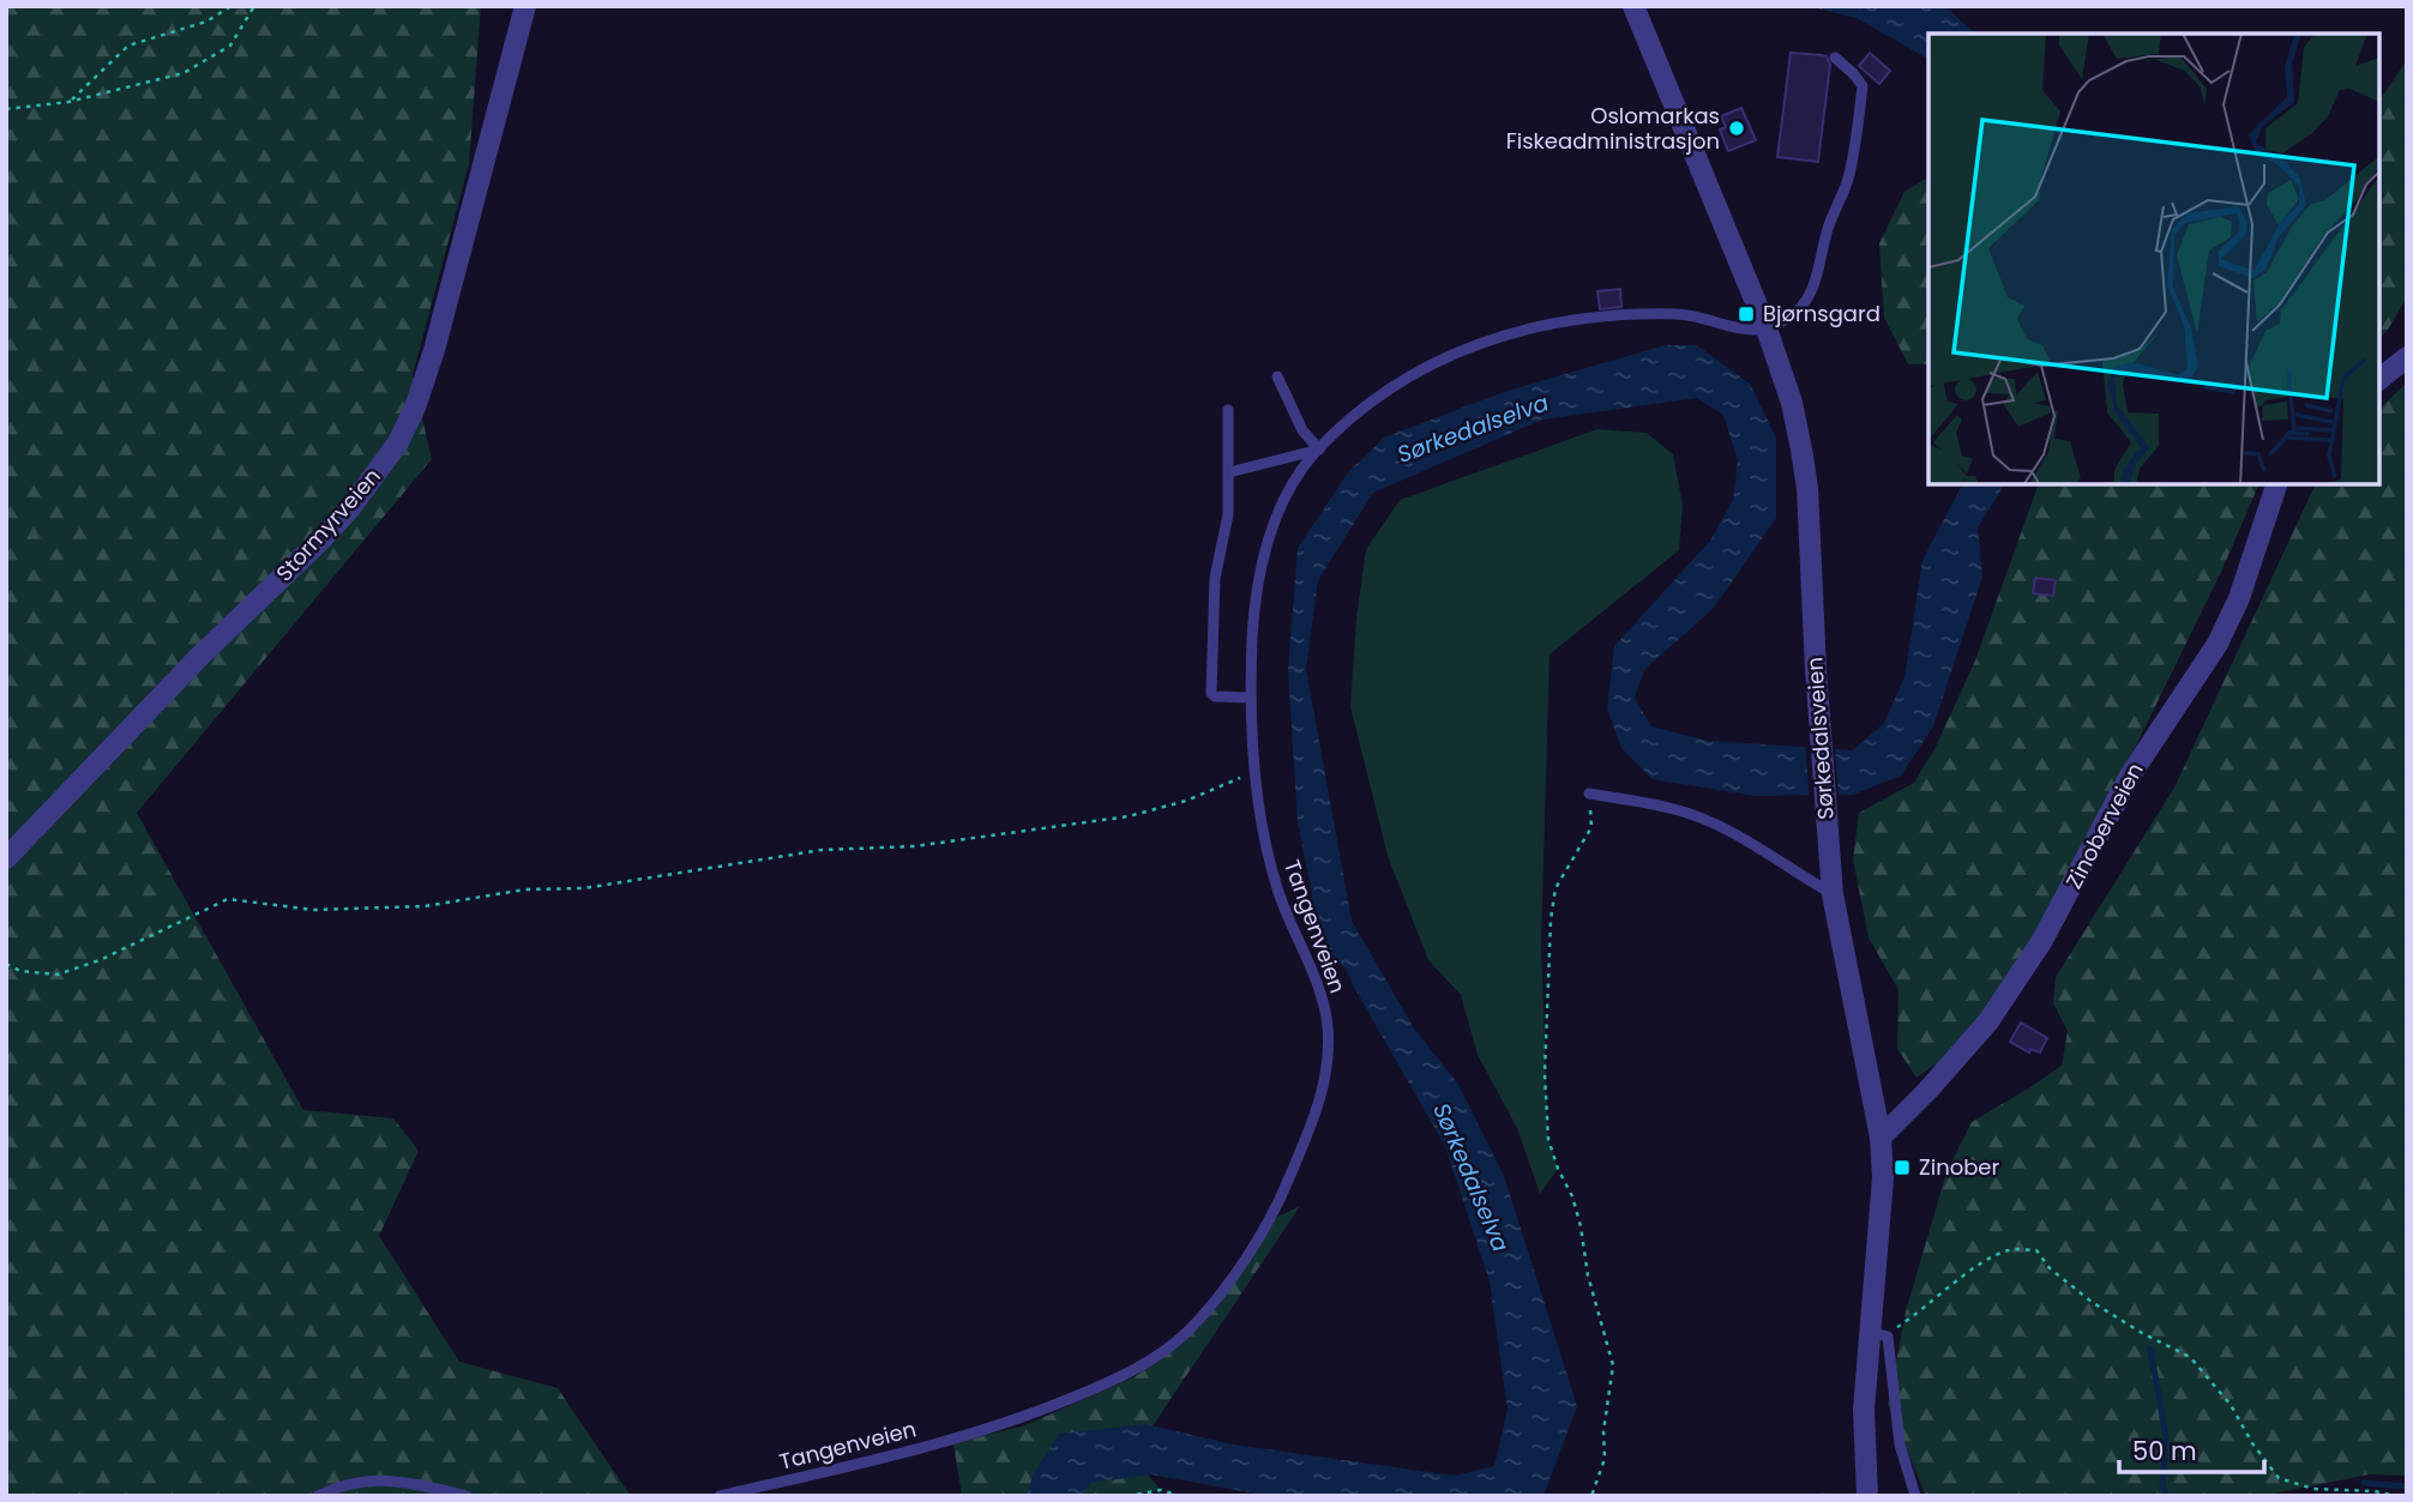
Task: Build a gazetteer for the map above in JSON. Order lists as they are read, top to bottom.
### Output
{
  "streets": {
    "street": ["Stormyrveien", "Sørkedalsveien", "Zinoberveien"],
    "lane": ["Tangenveien"]
  },
  "crossings": [
    ["Sørkedalsveien", "Zinoberveien"],
    ["Sørkedalsveien", "Tangenveien"]
  ],
  "water": ["Sørkedalselva"],
  "places": {
    "other": ["Oslomarkas Fiskeadministrasjon"],
    "transit": ["Bjørnsgard", "Zinober"]
  },
  "scale_bar": "50 m"
}
